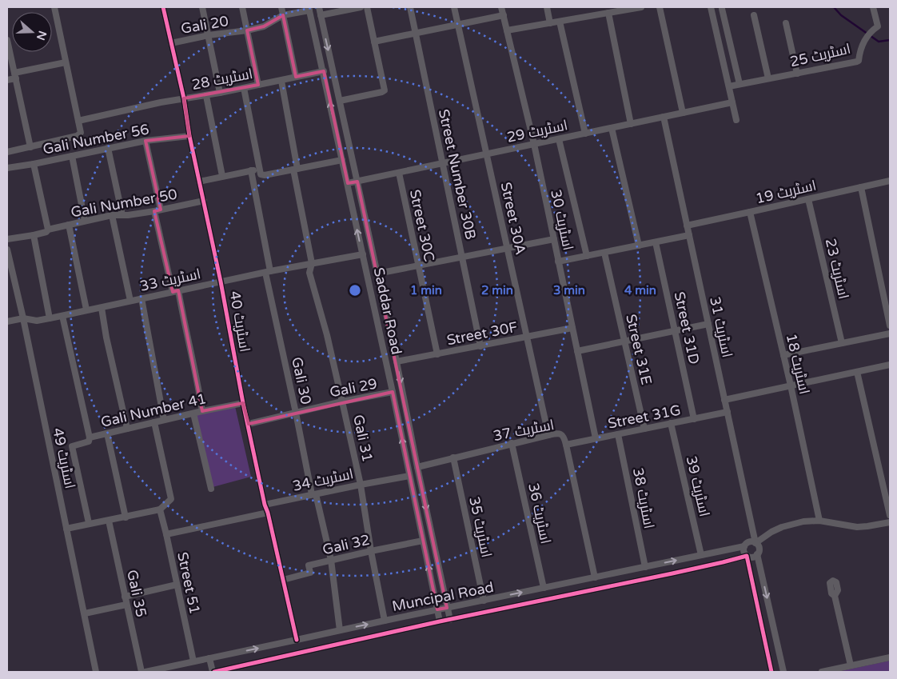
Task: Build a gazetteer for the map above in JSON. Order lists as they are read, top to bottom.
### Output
{
  "streets": {
    "street": [
      "Gali 20",
      "اسٹریٹ 25",
      "اسٹریٹ 28",
      "اسٹریٹ 29",
      "Gali Number 56",
      "Street Number 30B",
      "اسٹریٹ 19",
      "Gali Number 50",
      "Street 30A",
      "اسٹریٹ 30",
      "Street 30C",
      "اسٹریٹ 23",
      "اسٹریٹ 33",
      "Saddar Road",
      "اسٹریٹ 40",
      "اسٹریٹ 31",
      "Street 31D",
      "Street 30F",
      "Street 31E",
      "اسٹریٹ 18",
      "Gali 30",
      "Gali 29",
      "Gali Number 41",
      "Street 31G",
      "اسٹریٹ 37",
      "Gali 31",
      "اسٹریٹ 49",
      "اسٹریٹ 34",
      "اسٹریٹ 39",
      "اسٹریٹ 38",
      "اسٹریٹ 36",
      "اسٹریٹ 35",
      "Gali 32",
      "Street 51",
      "Gali 35",
      "Muncipal Road"
    ]
  },
  "crossings": [
    ["Gali 20", "Saddar Road"],
    ["Gali 20", "اسٹریٹ 40"],
    ["اسٹریٹ 28", "Saddar Road"],
    ["اسٹریٹ 28", "اسٹریٹ 40"],
    ["اسٹریٹ 28", "Gali 31"],
    ["اسٹریٹ 29", "Street Number 30B"],
    ["اسٹریٹ 29", "Street 30A"],
    ["اسٹریٹ 29", "اسٹریٹ 30"],
    ["اسٹریٹ 29", "Street 30C"],
    ["اسٹریٹ 29", "Saddar Road"],
    ["اسٹریٹ 29", "اسٹریٹ 31"],
    ["Gali Number 56", "اسٹریٹ 40"],
    ["Street Number 30B", "Street 30F"],
    ["اسٹریٹ 19", "اسٹریٹ 23"],
    ["اسٹریٹ 19", "اسٹریٹ 31"],
    ["اسٹریٹ 19", "اسٹریٹ 18"],
    ["Gali Number 50", "اسٹریٹ 40"],
    ["Street 30A", "Street 30F"],
    ["Street 30A", "اسٹریٹ 37"],
    ["اسٹریٹ 30", "Street 30F"],
    ["اسٹریٹ 30", "Street 31G"],
    ["Street 30C", "Street 30F"],
    ["اسٹریٹ 33", "Saddar Road"],
    ["اسٹریٹ 33", "اسٹریٹ 40"],
    ["اسٹریٹ 33", "Gali 30"],
    ["اسٹریٹ 33", "Gali 31"],
    ["اسٹریٹ 33", "اسٹریٹ 49"],
    ["Saddar Road", "Street 30F"],
    ["Saddar Road", "Gali 29"],
    ["Saddar Road", "اسٹریٹ 37"],
    ["Saddar Road", "اسٹریٹ 34"],
    ["Saddar Road", "Gali 32"],
    ["Saddar Road", "Muncipal Road"],
    ["اسٹریٹ 40", "Gali 29"],
    ["اسٹریٹ 40", "Gali Number 41"],
    ["اسٹریٹ 40", "اسٹریٹ 34"],
    ["اسٹریٹ 40", "Gali 32"],
    ["اسٹریٹ 40", "Muncipal Road"],
    ["اسٹریٹ 31", "Street 31G"],
    ["اسٹریٹ 31", "Muncipal Road"],
    ["Street 31D", "Street 31G"],
    ["Street 31E", "Street 31G"],
    ["Gali 30", "Gali 29"],
    ["Gali 30", "اسٹریٹ 34"],
    ["Gali 30", "Gali 32"],
    ["Gali 30", "Muncipal Road"],
    ["Gali 29", "Gali 31"],
    ["Street 31G", "اسٹریٹ 37"],
    ["Street 31G", "اسٹریٹ 39"],
    ["Street 31G", "اسٹریٹ 38"],
    ["اسٹریٹ 37", "اسٹریٹ 36"],
    ["اسٹریٹ 37", "اسٹریٹ 35"],
    ["اسٹریٹ 37", "Muncipal Road"],
    ["Gali 31", "اسٹریٹ 34"],
    ["Gali 31", "Gali 32"],
    ["Gali 31", "Muncipal Road"],
    ["اسٹریٹ 39", "Muncipal Road"],
    ["اسٹریٹ 38", "Muncipal Road"],
    ["اسٹریٹ 36", "Muncipal Road"],
    ["اسٹریٹ 35", "Muncipal Road"],
    ["Street 51", "Muncipal Road"]
  ],
  "north": "right",
  "rings": [
    "1 min",
    "2 min",
    "3 min",
    "4 min"
  ]
}
